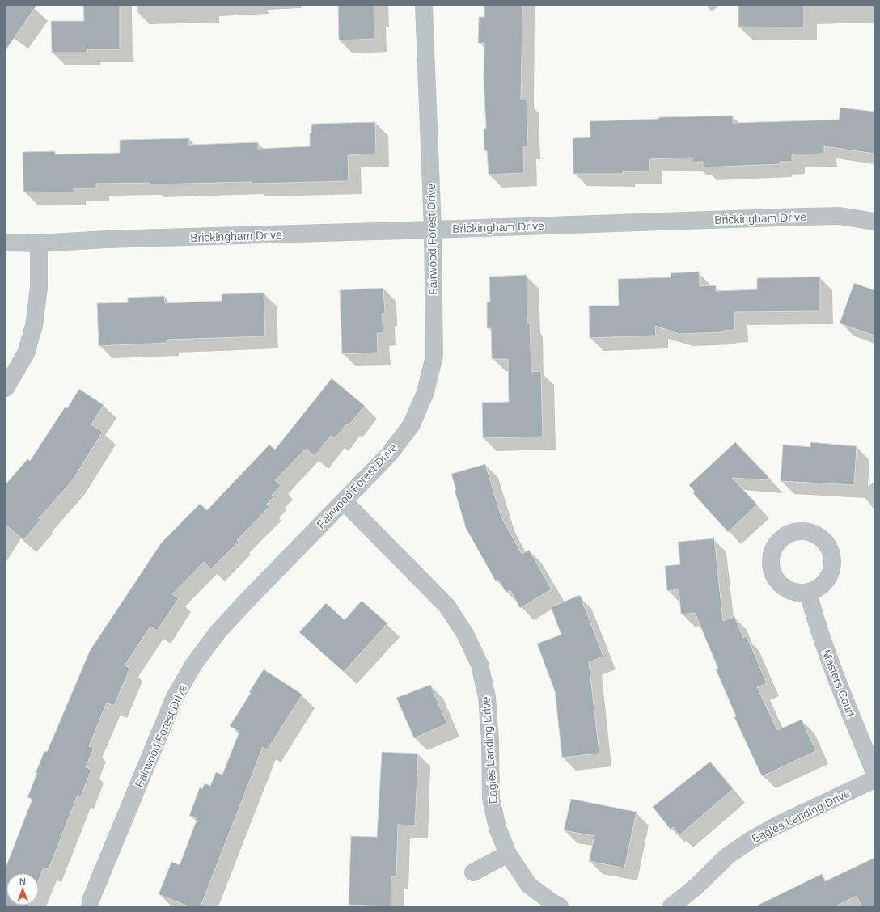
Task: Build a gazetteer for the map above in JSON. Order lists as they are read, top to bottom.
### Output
{
  "streets": {
    "street": [
      "Brickingham Drive",
      "Fairwood Forest Drive",
      "Masters Court",
      "Eagles Landing Drive"
    ]
  },
  "crossings": [
    ["Brickingham Drive", "Fairwood Forest Drive"],
    ["Fairwood Forest Drive", "Eagles Landing Drive"]
  ],
  "north": "top"
}
